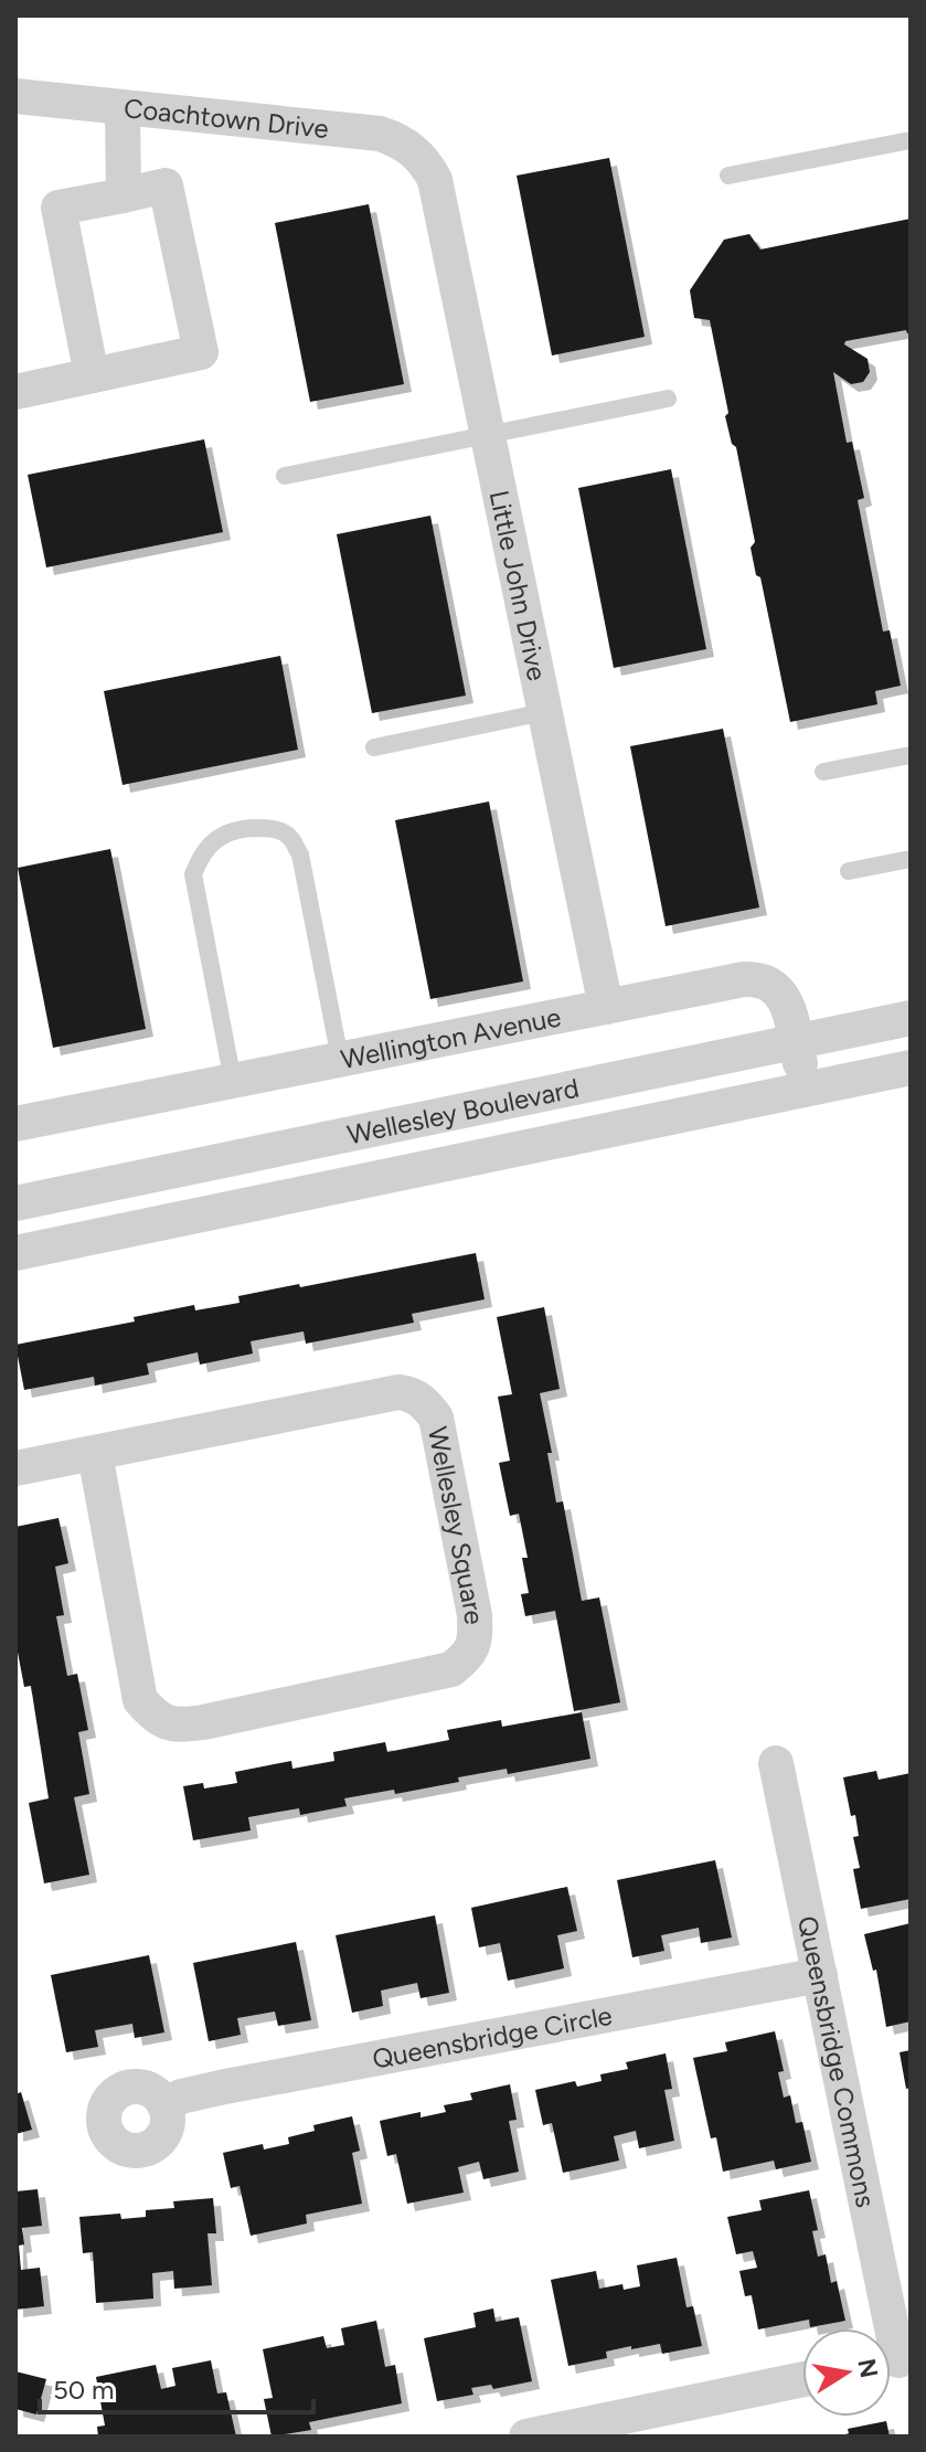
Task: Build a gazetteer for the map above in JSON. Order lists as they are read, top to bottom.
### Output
{
  "streets": {
    "street": [
      "Coachtown Drive",
      "Little John Drive",
      "Wellington Avenue",
      "Wellesley Boulevard",
      "Wellesley Square",
      "Queensbridge Circle",
      "Queensbridge Commons"
    ]
  },
  "crossings": [
    ["Coachtown Drive", "Little John Drive"],
    ["Little John Drive", "Wellington Avenue"],
    ["Wellington Avenue", "Wellesley Boulevard"],
    ["Queensbridge Circle", "Queensbridge Commons"]
  ],
  "scale_bar": "50 m",
  "north": "right"
}
